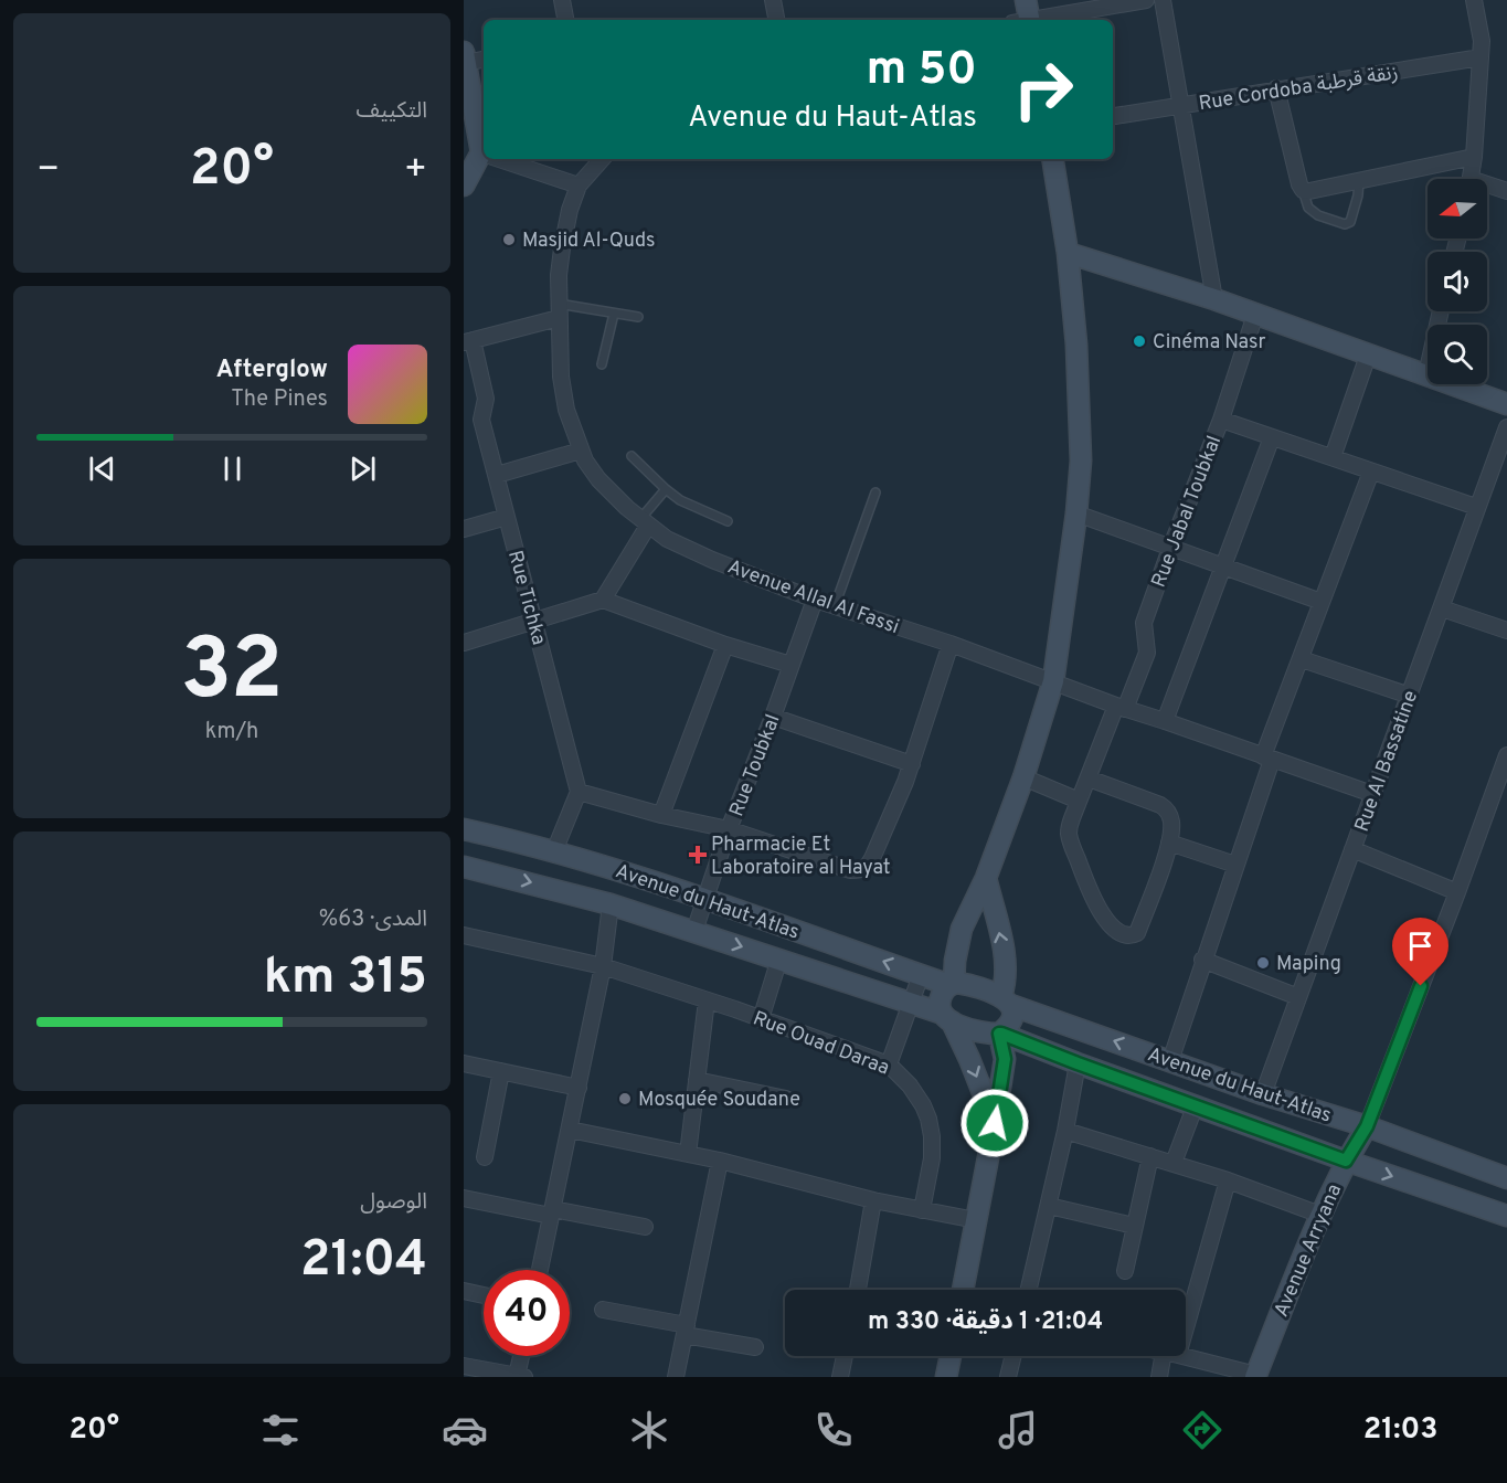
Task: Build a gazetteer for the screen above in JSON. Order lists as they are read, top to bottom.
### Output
{
  "streets": {
    "street": [
      "Rue Cordoba زنقة قرطبة",
      "Rue Jabal Toubkal",
      "Avenue Allal Al Fassi",
      "Rue Tichka",
      "Rue Al Bassatine",
      "Rue Toubkal",
      "Avenue du Haut-Atlas",
      "Rue Ouad Daraa",
      "Avenue Arryana"
    ]
  },
  "crossings": [
    ["Rue Jabal Toubkal", "Avenue Allal Al Fassi"],
    ["Avenue Allal Al Fassi", "Rue Al Bassatine"],
    ["Avenue Allal Al Fassi", "Rue Toubkal"],
    ["Rue Al Bassatine", "Avenue du Haut-Atlas"],
    ["Rue Toubkal", "Avenue du Haut-Atlas"],
    ["Avenue du Haut-Atlas", "Avenue Arryana"]
  ],
  "places": {
    "other": [
      "Masjid Al-Quds",
      "Cinéma Nasr",
      "Maping",
      "Mosquée Soudane"
    ],
    "health": ["Pharmacie Et Laboratoire al Hayat"]
  },
  "north": "left",
  "page": {
    "tile": [
      "التكييف",
      ["32", "km/h"],
      ["المدى · 63%", "315 km"],
      ["الوصول", "21:04"]
    ],
    "turn": ["50 m", "Avenue du Haut-Atlas"],
    "heat": ["−", "20°", "+"],
    "song": ["Afterglow", "The Pines"],
    "limit": "40",
    "trip": "21:04 · 1 دقيقة · 330 m",
    "tabs": ["21:03", "20°"]
  }
}
